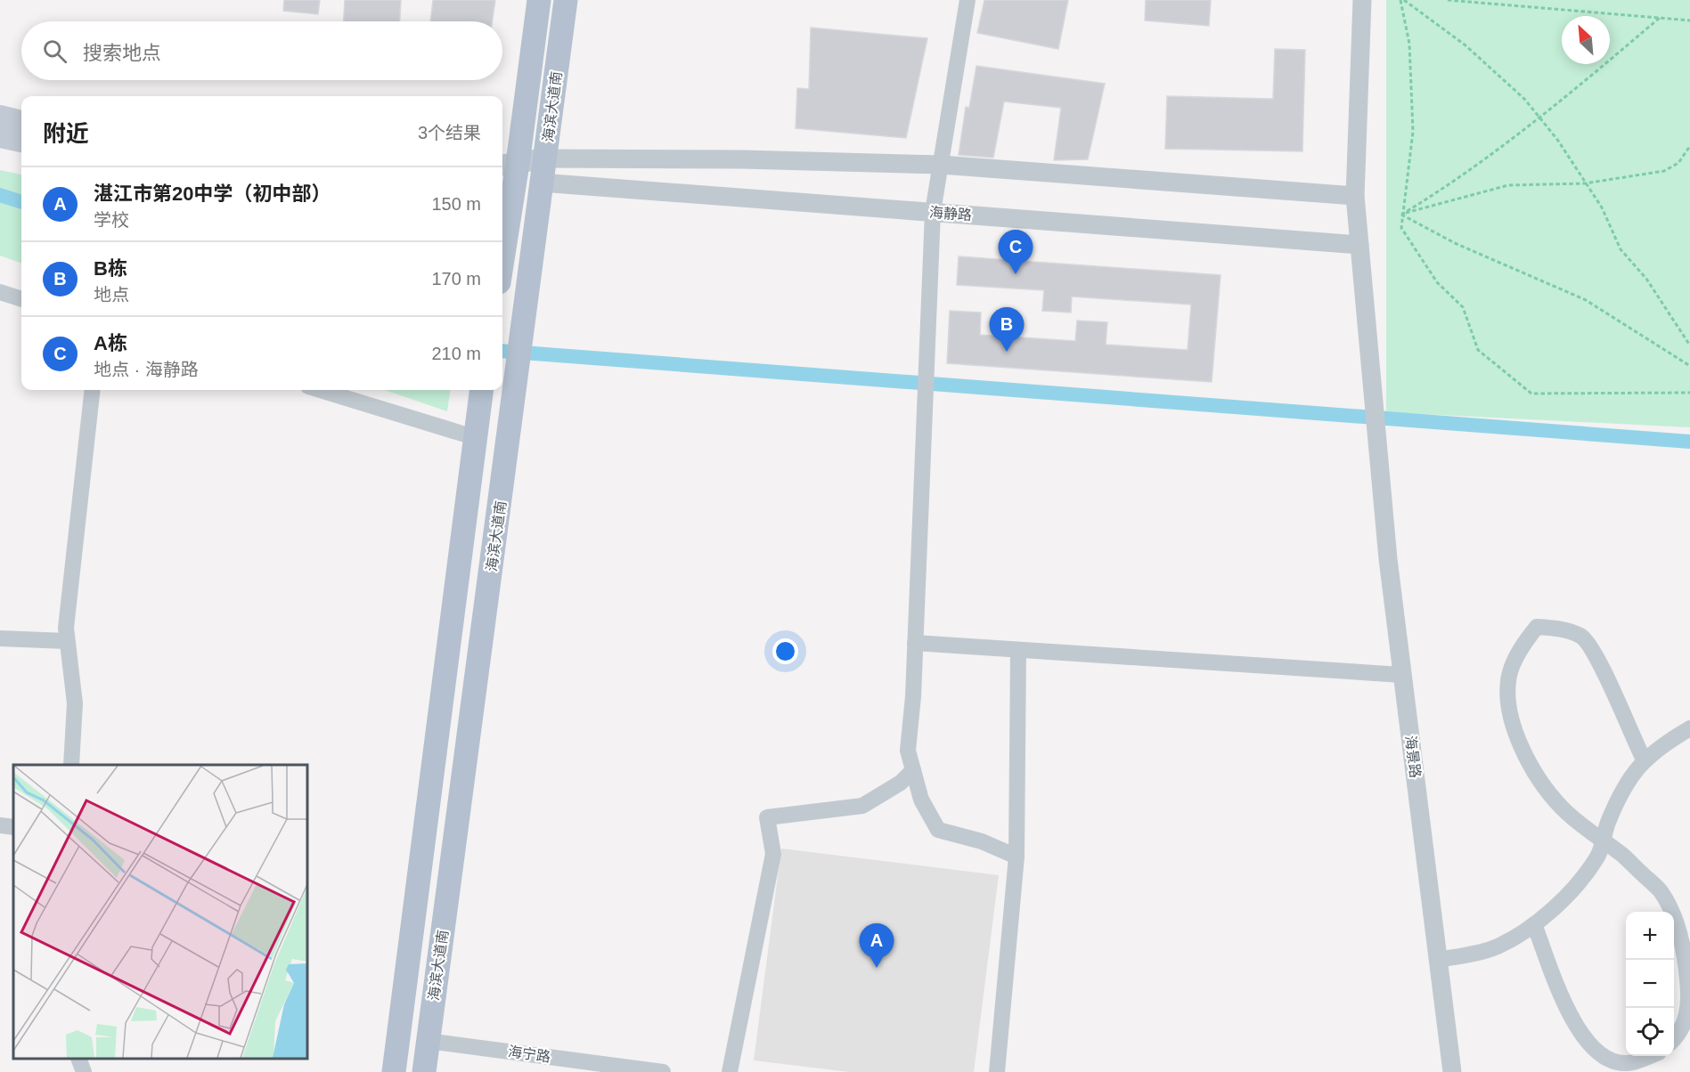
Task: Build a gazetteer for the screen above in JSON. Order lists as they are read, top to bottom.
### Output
{
  "streets": {
    "main road": ["海滨大道南"],
    "street": ["海静路", "海景路", "海宁路"]
  },
  "crossings": [
    ["海滨大道南", "海静路"],
    ["海滨大道南", "海宁路"],
    ["海静路", "海景路"]
  ],
  "north": "top left",
  "page": {
    "search": "搜索地点",
    "heading": ["附近", "3个结果"],
    "list": [
      {
        "mark": "A",
        "name": "湛江市第20中学（初中部）",
        "note": "学校",
        "value": "150 m"
      },
      {
        "mark": "B",
        "name": "B栋",
        "note": "地点",
        "value": "170 m"
      },
      {
        "mark": "C",
        "name": "A栋",
        "note": "地点 · 海静路",
        "value": "210 m"
      }
    ],
    "pins": ["C", "B", "A"],
    "map_buttons": ["+", "−"]
  }
}
